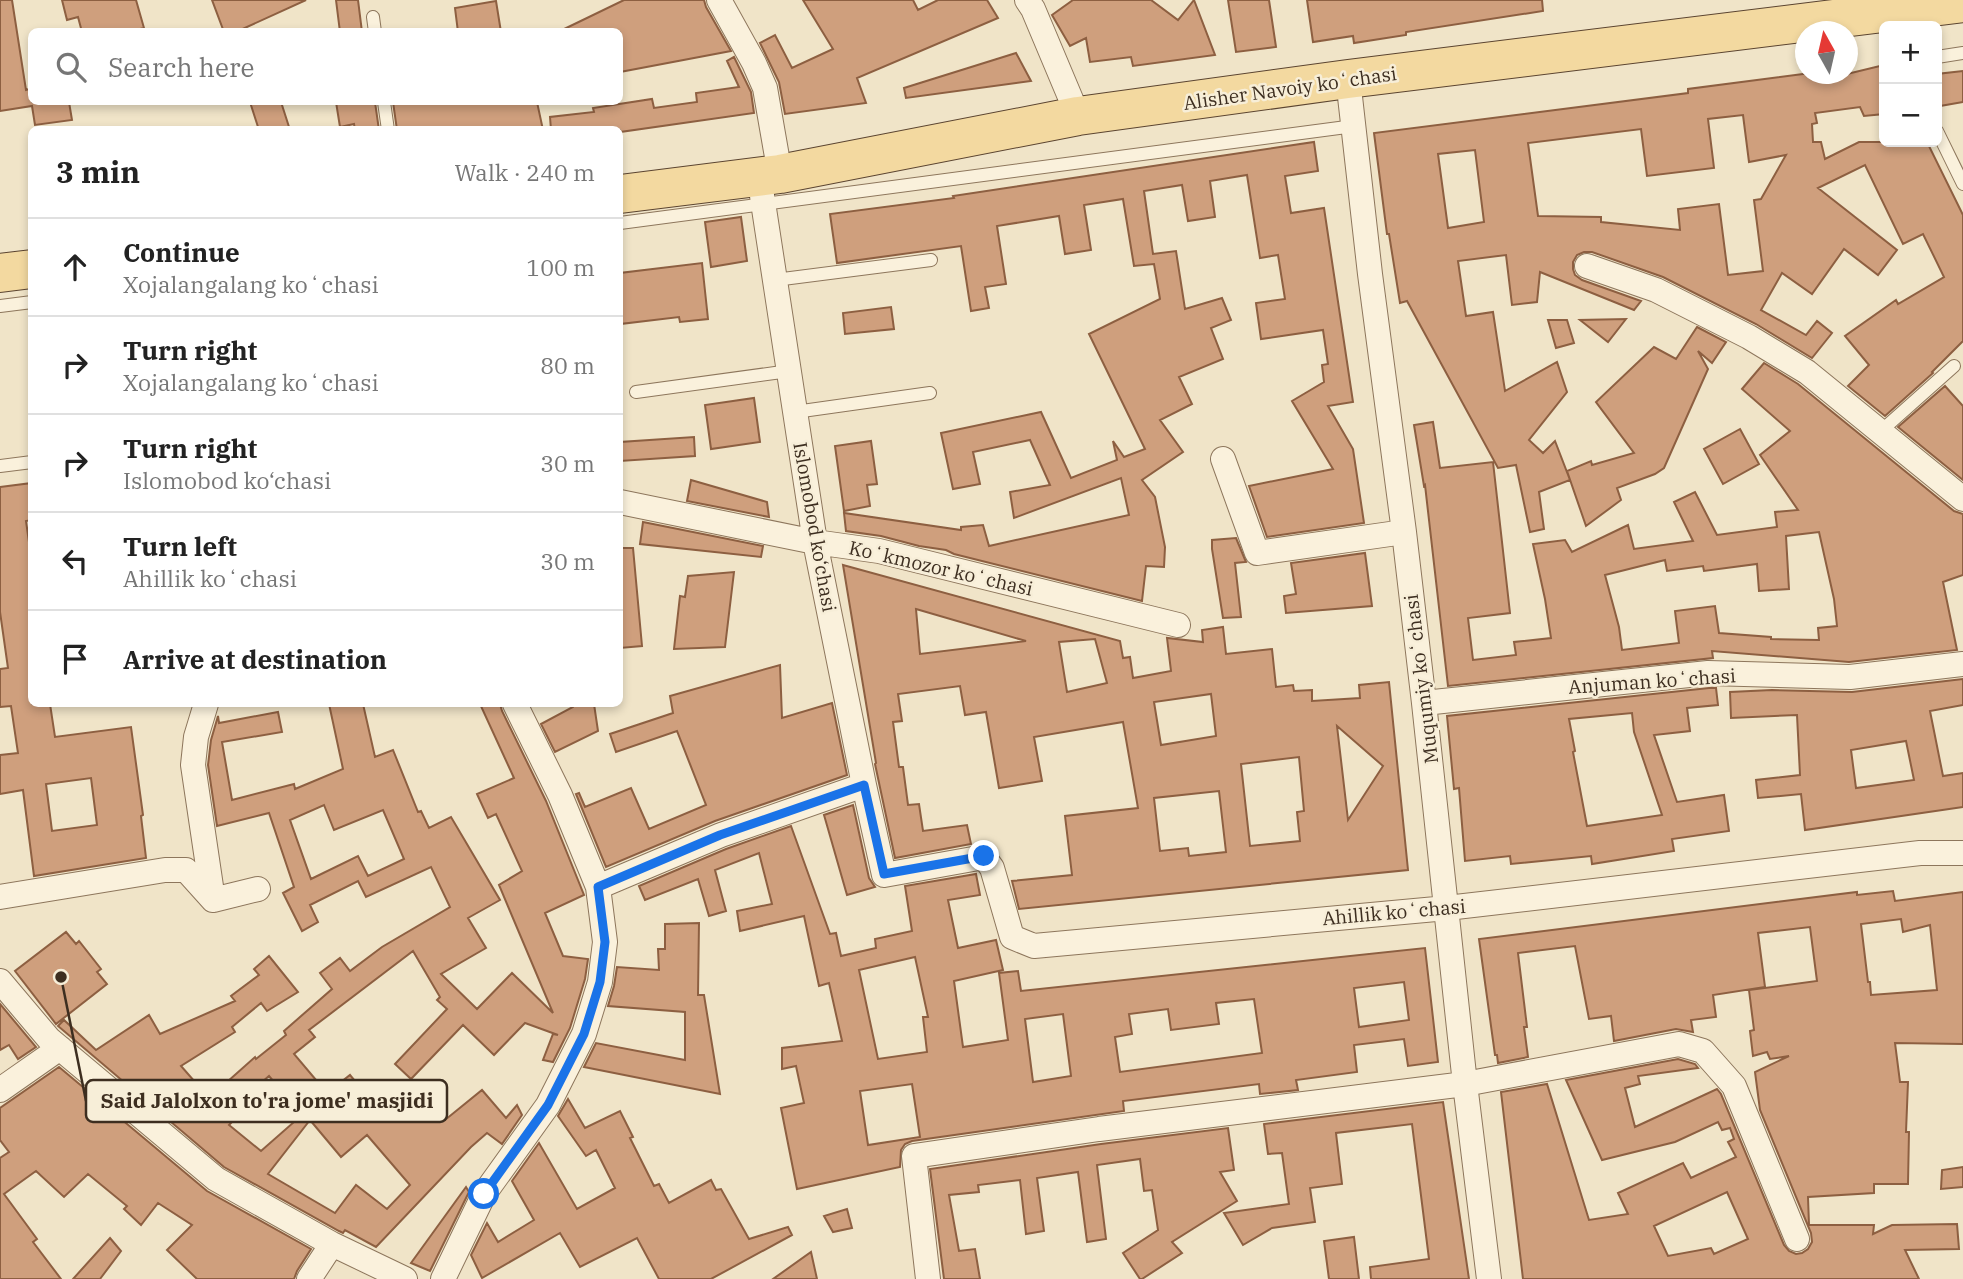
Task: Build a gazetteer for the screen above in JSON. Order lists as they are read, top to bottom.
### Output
{
  "streets": {
    "main road": ["Alisher Navoiy koʻchasi"],
    "street": [
      "Islomobod ko‘chasi",
      "Koʻkmozor koʻchasi",
      "Muqumiy koʻchasi",
      "Anjuman koʻchasi",
      "Ahillik koʻchasi"
    ]
  },
  "crossings": [
    ["Alisher Navoiy koʻchasi", "Islomobod ko‘chasi"],
    ["Alisher Navoiy koʻchasi", "Muqumiy koʻchasi"],
    ["Islomobod ko‘chasi", "Koʻkmozor koʻchasi"],
    ["Islomobod ko‘chasi", "Ahillik koʻchasi"],
    ["Muqumiy koʻchasi", "Anjuman koʻchasi"],
    ["Muqumiy koʻchasi", "Ahillik koʻchasi"]
  ],
  "places": ["Said Jalolxon to'ra jome' masjidi"],
  "north": "top",
  "page": {
    "map_buttons": ["+", "−"],
    "search": "Search here",
    "heading": ["3 min", "Walk · 240 m"],
    "list": [
      ["Continue", "Xojalangalang koʻchasi", "100 m"],
      ["Turn right", "Xojalangalang koʻchasi", "80 m"],
      ["Turn right", "Islomobod ko‘chasi", "30 m"],
      ["Turn left", "Ahillik koʻchasi", "30 m"],
      "Arrive at destination"
    ]
  }
}
